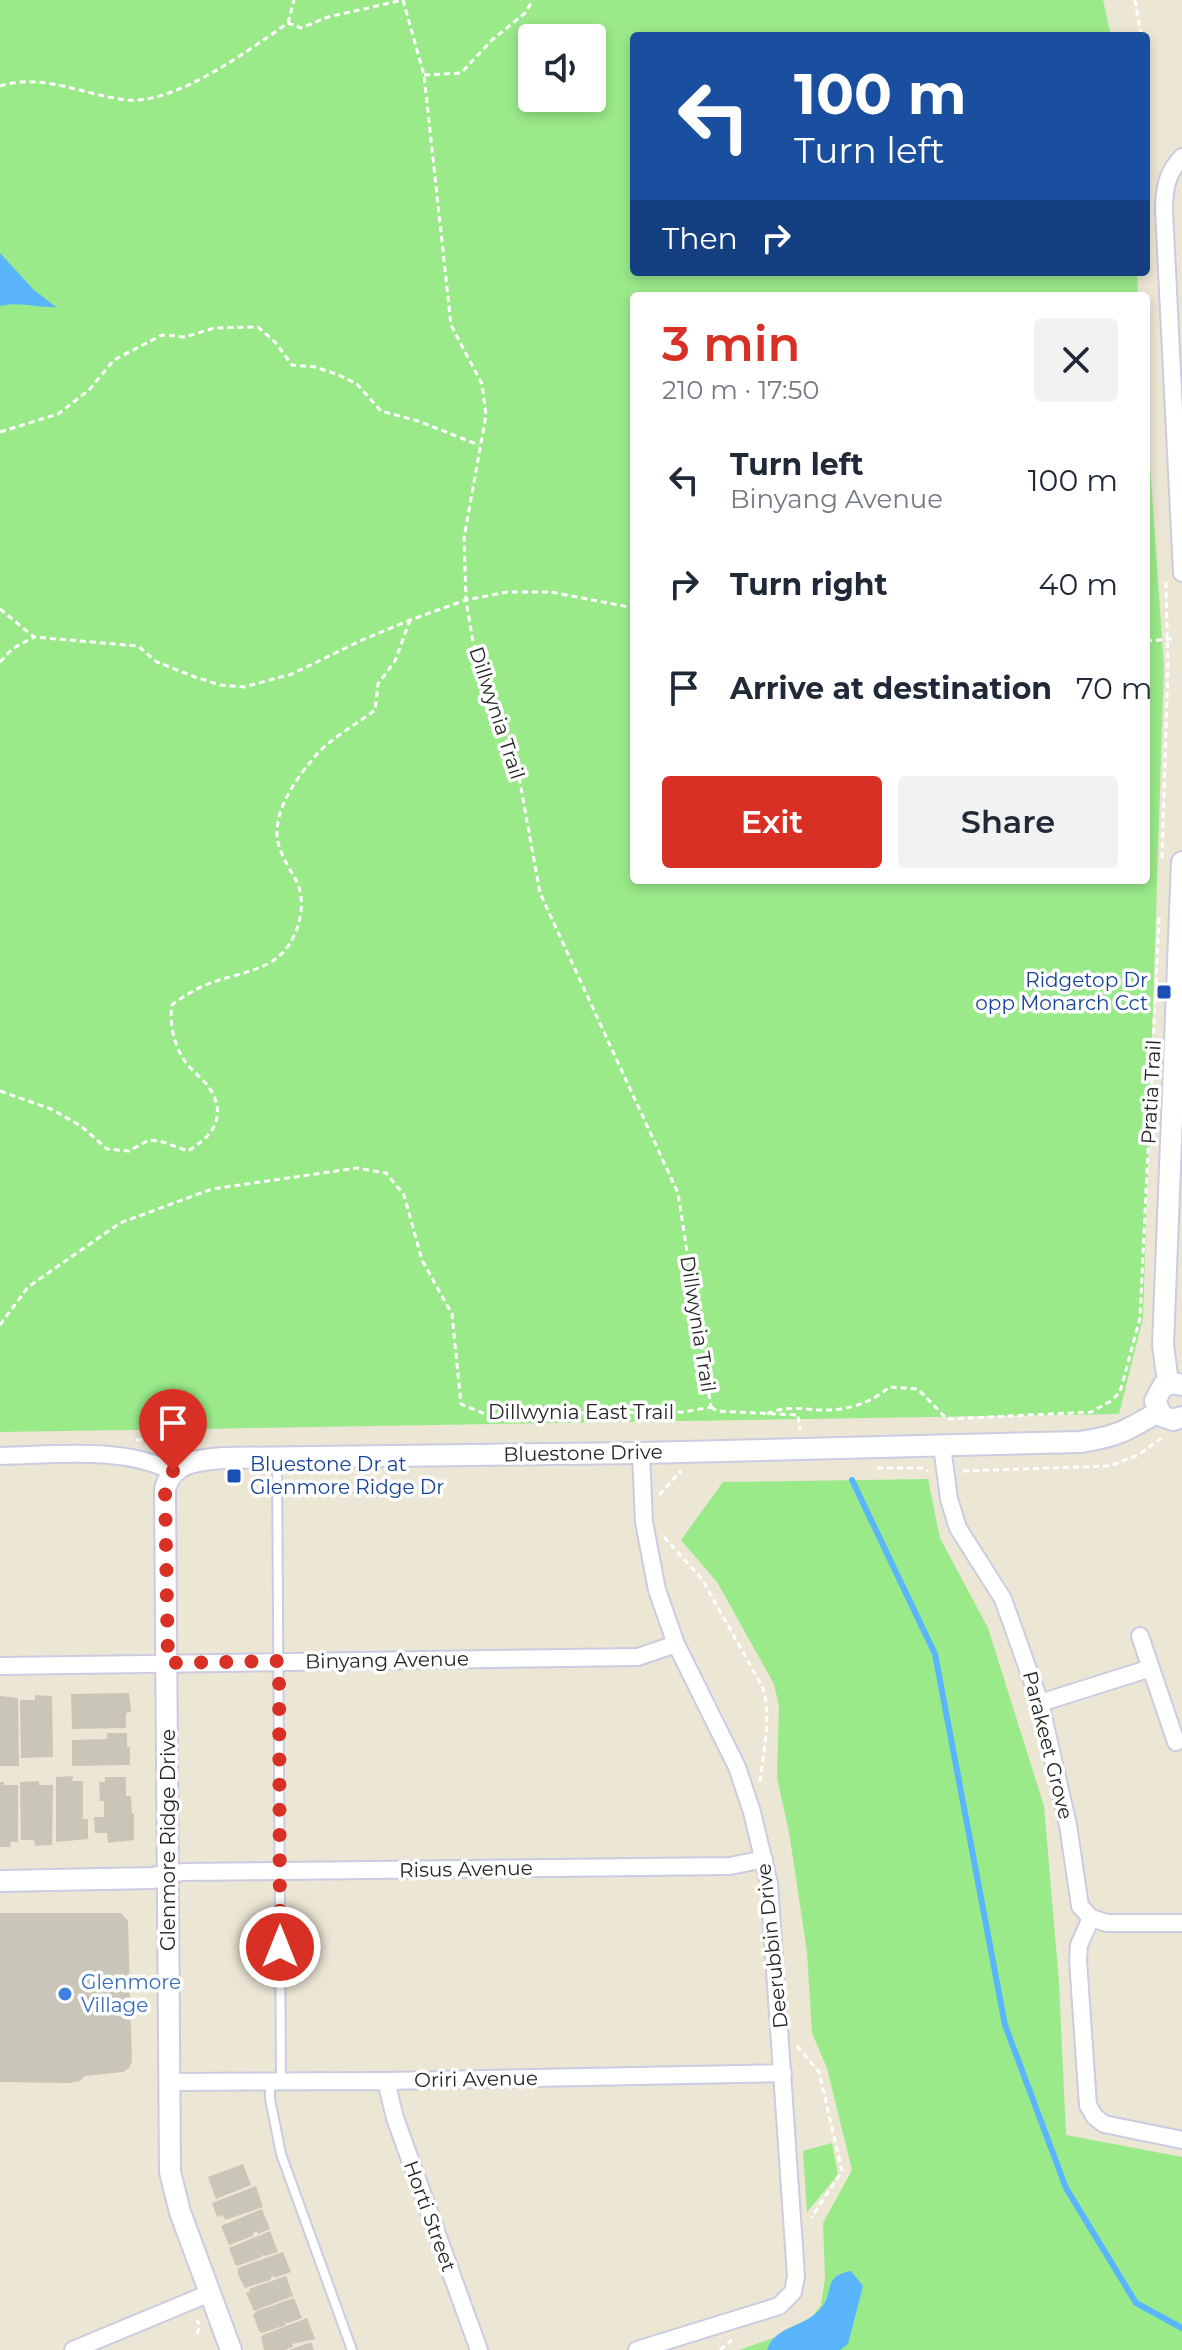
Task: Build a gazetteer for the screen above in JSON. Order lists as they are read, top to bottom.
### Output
{
  "streets": {
    "street": [
      "Bluestone Drive",
      "Binyang Avenue",
      "Parakeet Grove",
      "Glenmore Ridge Drive",
      "Risus Avenue",
      "Deerubbin Drive",
      "Oriri Avenue",
      "Horti Street"
    ],
    "path": ["Dillwynia Trail", "Pratia Trail", "Dillwynia East Trail"]
  },
  "crossings": [
    ["Dillwynia Trail", "Dillwynia East Trail"],
    ["Bluestone Drive", "Parakeet Grove"],
    ["Bluestone Drive", "Glenmore Ridge Drive"],
    ["Bluestone Drive", "Deerubbin Drive"],
    ["Binyang Avenue", "Glenmore Ridge Drive"],
    ["Binyang Avenue", "Deerubbin Drive"],
    ["Glenmore Ridge Drive", "Risus Avenue"],
    ["Glenmore Ridge Drive", "Oriri Avenue"],
    ["Risus Avenue", "Deerubbin Drive"],
    ["Deerubbin Drive", "Oriri Avenue"],
    ["Oriri Avenue", "Horti Street"]
  ],
  "places": {
    "transit": ["Ridgetop Dr opp Monarch Cct", "Bluestone Dr at Glenmore Ridge Dr"],
    "other": ["Glenmore Village"]
  },
  "page": {
    "turn": ["100 m", "Turn left"],
    "then": "Then",
    "heading": ["3 min", "210 m · 17:50"],
    "list": [
      {
        "name": "Turn left",
        "note": "Binyang Avenue",
        "value": "100 m"
      },
      {
        "name": "Turn right",
        "value": "40 m"
      },
      {
        "name": "Arrive at destination",
        "value": "70 m"
      }
    ],
    "buttons": ["Exit", "Share"]
  }
}
